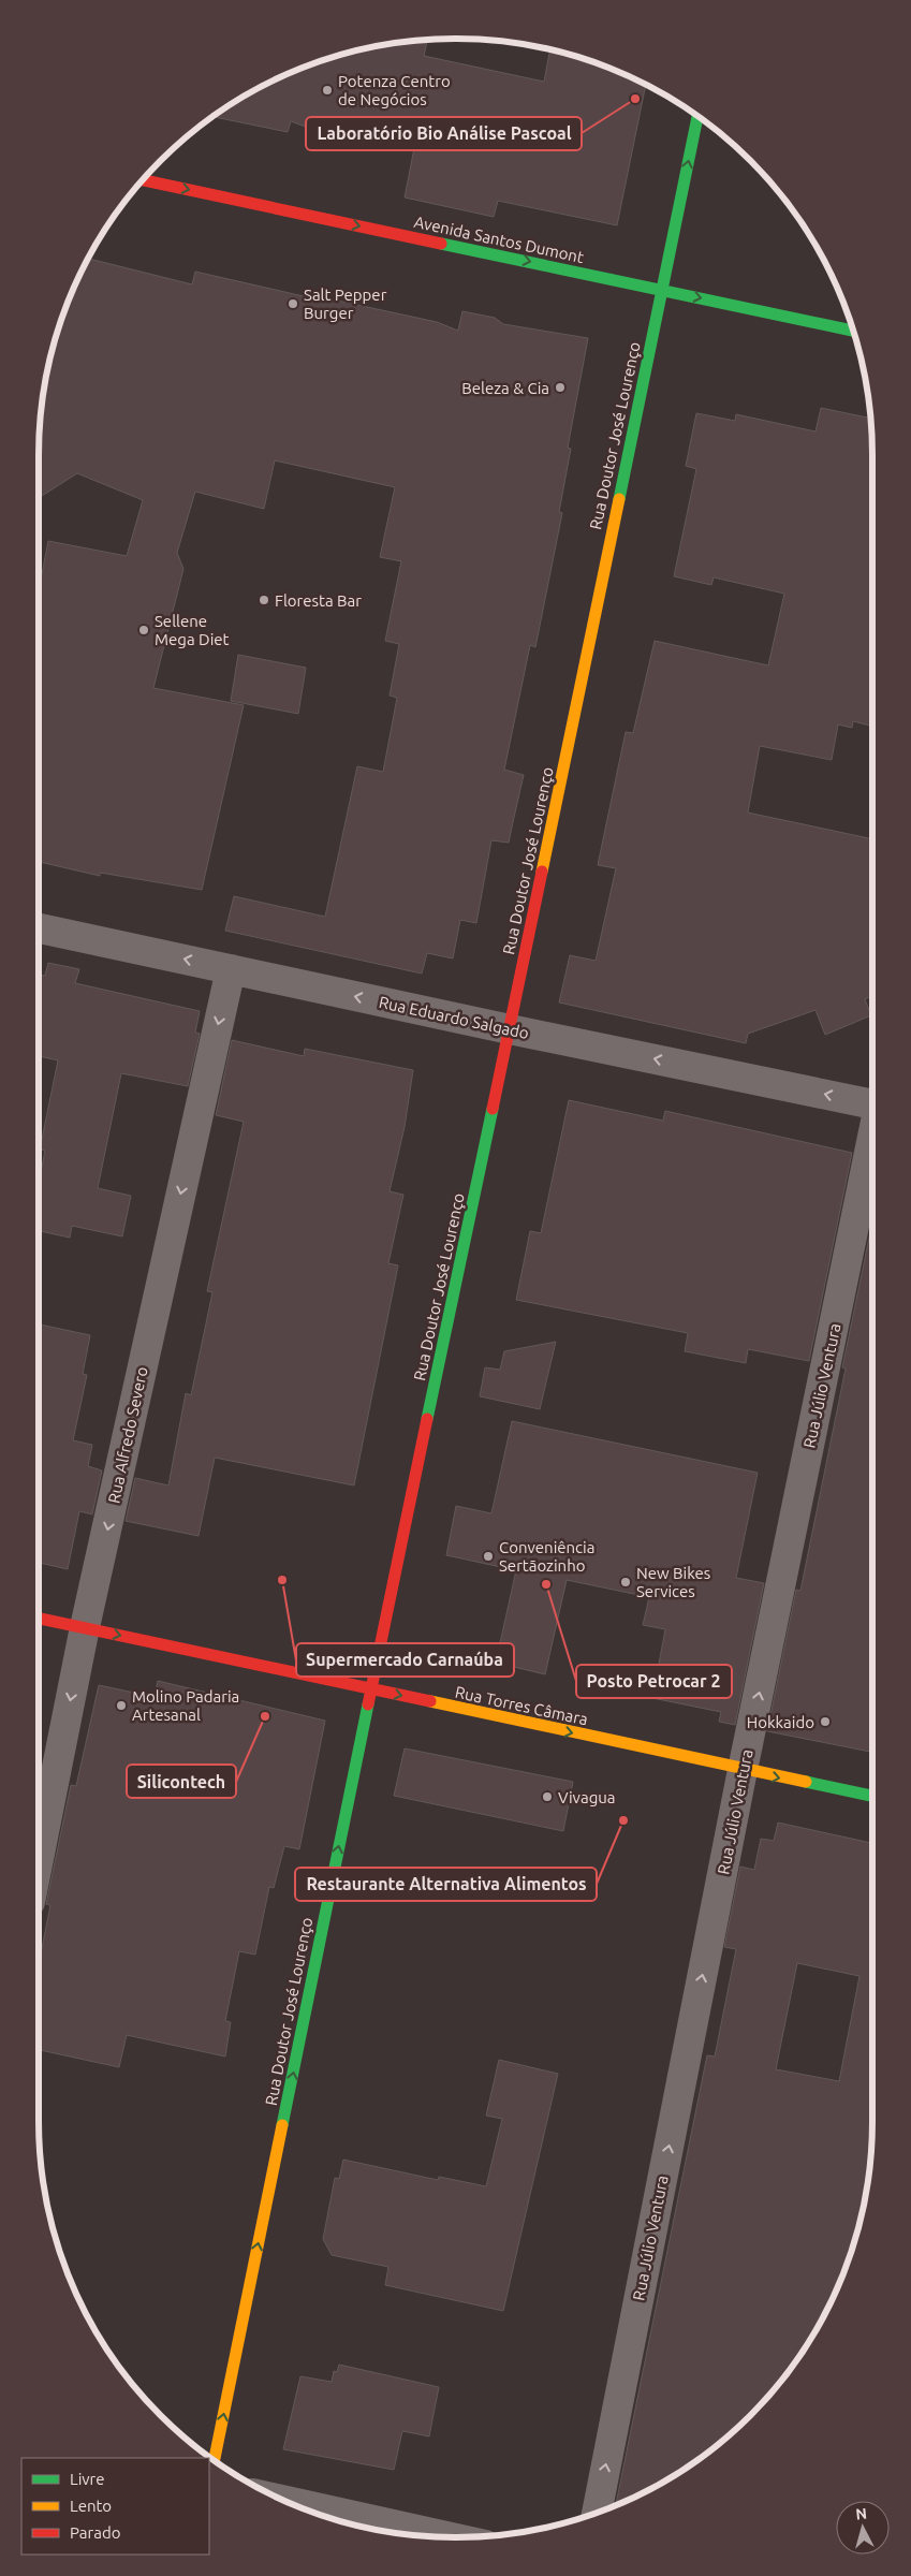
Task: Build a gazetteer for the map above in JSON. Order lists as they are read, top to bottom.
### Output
{
  "streets": {
    "street": [
      "Avenida Santos Dumont",
      "Rua Doutor José Lourenço",
      "Rua Eduardo Salgado",
      "Rua Júlio Ventura",
      "Rua Alfredo Severo",
      "Rua Torres Câmara"
    ]
  },
  "crossings": [
    ["Avenida Santos Dumont", "Rua Doutor José Lourenço"],
    ["Rua Doutor José Lourenço", "Rua Eduardo Salgado"],
    ["Rua Doutor José Lourenço", "Rua Torres Câmara"],
    ["Rua Eduardo Salgado", "Rua Alfredo Severo"],
    ["Rua Júlio Ventura", "Rua Torres Câmara"],
    ["Rua Alfredo Severo", "Rua Torres Câmara"]
  ],
  "one_way": [
    "Avenida Santos Dumont",
    "Rua Doutor José Lourenço",
    "Rua Eduardo Salgado",
    "Rua Júlio Ventura",
    "Rua Alfredo Severo",
    "Rua Torres Câmara"
  ],
  "places": [
    "Potenza Centro de Negócios",
    "Laboratório Bio Análise Pascoal",
    "Salt Pepper Burger",
    "Beleza & Cia",
    "Floresta Bar",
    "Sellene Mega Diet",
    "Conveniência Sertãozinho",
    "Supermercado Carnaúba",
    "New Bikes Services",
    "Posto Petrocar 2",
    "Molino Padaria Artesanal",
    "Silicontech",
    "Hokkaido",
    "Vivagua",
    "Restaurante Alternativa Alimentos"
  ],
  "legend": ["Livre", "Lento", "Parado"],
  "north": "top"
}
